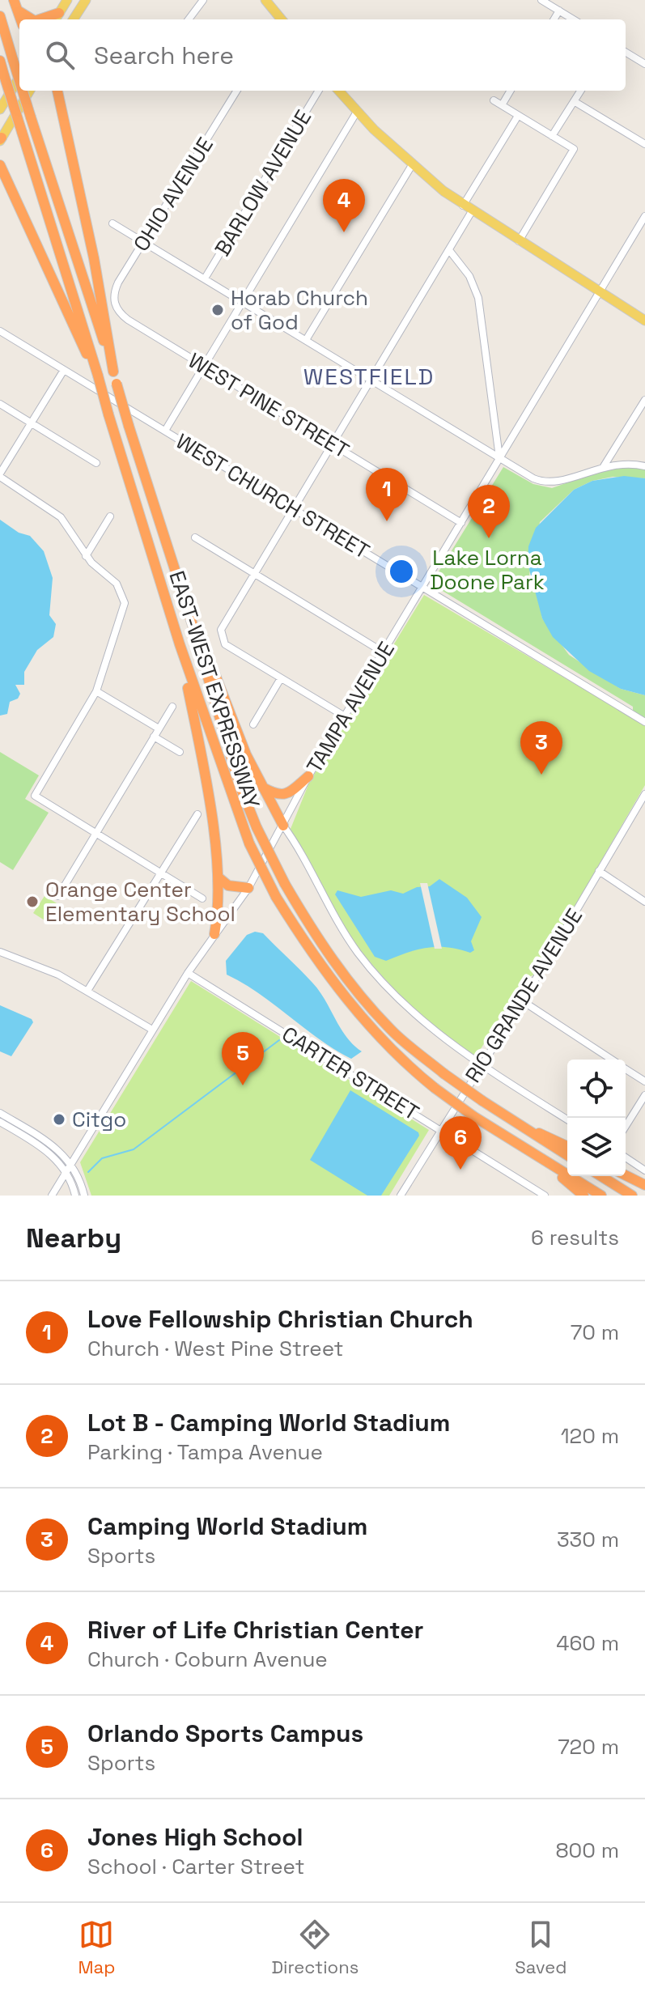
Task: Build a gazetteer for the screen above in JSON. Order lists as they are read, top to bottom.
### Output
{
  "streets": {
    "highway": ["EAST-WEST EXPRESSWAY"],
    "street": [
      "BARLOW AVENUE",
      "OHIO AVENUE",
      "WEST PINE STREET",
      "WEST CHURCH STREET",
      "TAMPA AVENUE",
      "RIO GRANDE AVENUE",
      "CARTER STREET"
    ]
  },
  "crossings": [
    ["OHIO AVENUE", "WEST PINE STREET"],
    ["WEST PINE STREET", "TAMPA AVENUE"],
    ["WEST CHURCH STREET", "TAMPA AVENUE"],
    ["TAMPA AVENUE", "CARTER STREET"],
    ["RIO GRANDE AVENUE", "CARTER STREET"]
  ],
  "districts": ["WESTFIELD"],
  "parks": ["Lake Lorna Doone Park"],
  "places": ["Horab Church of God", "Orange Center Elementary School", "Citgo"],
  "page": {
    "search": "Search here",
    "pins": [
      "4",
      "1",
      "2",
      "3",
      "5",
      "6"
    ],
    "heading": ["Nearby", "6 results"],
    "list": [
      {
        "mark": "1",
        "name": "Love Fellowship Christian Church",
        "note": "Church · West Pine Street",
        "value": "70 m"
      },
      {
        "mark": "2",
        "name": "Lot B - Camping World Stadium",
        "note": "Parking · Tampa Avenue",
        "value": "120 m"
      },
      {
        "mark": "3",
        "name": "Camping World Stadium",
        "note": "Sports",
        "value": "330 m"
      },
      {
        "mark": "4",
        "name": "River of Life Christian Center",
        "note": "Church · Coburn Avenue",
        "value": "460 m"
      },
      {
        "mark": "5",
        "name": "Orlando Sports Campus",
        "note": "Sports",
        "value": "720 m"
      },
      {
        "mark": "6",
        "name": "Jones High School",
        "note": "School · Carter Street",
        "value": "800 m"
      }
    ],
    "nav": ["Map", "Directions", "Saved"]
  }
}
